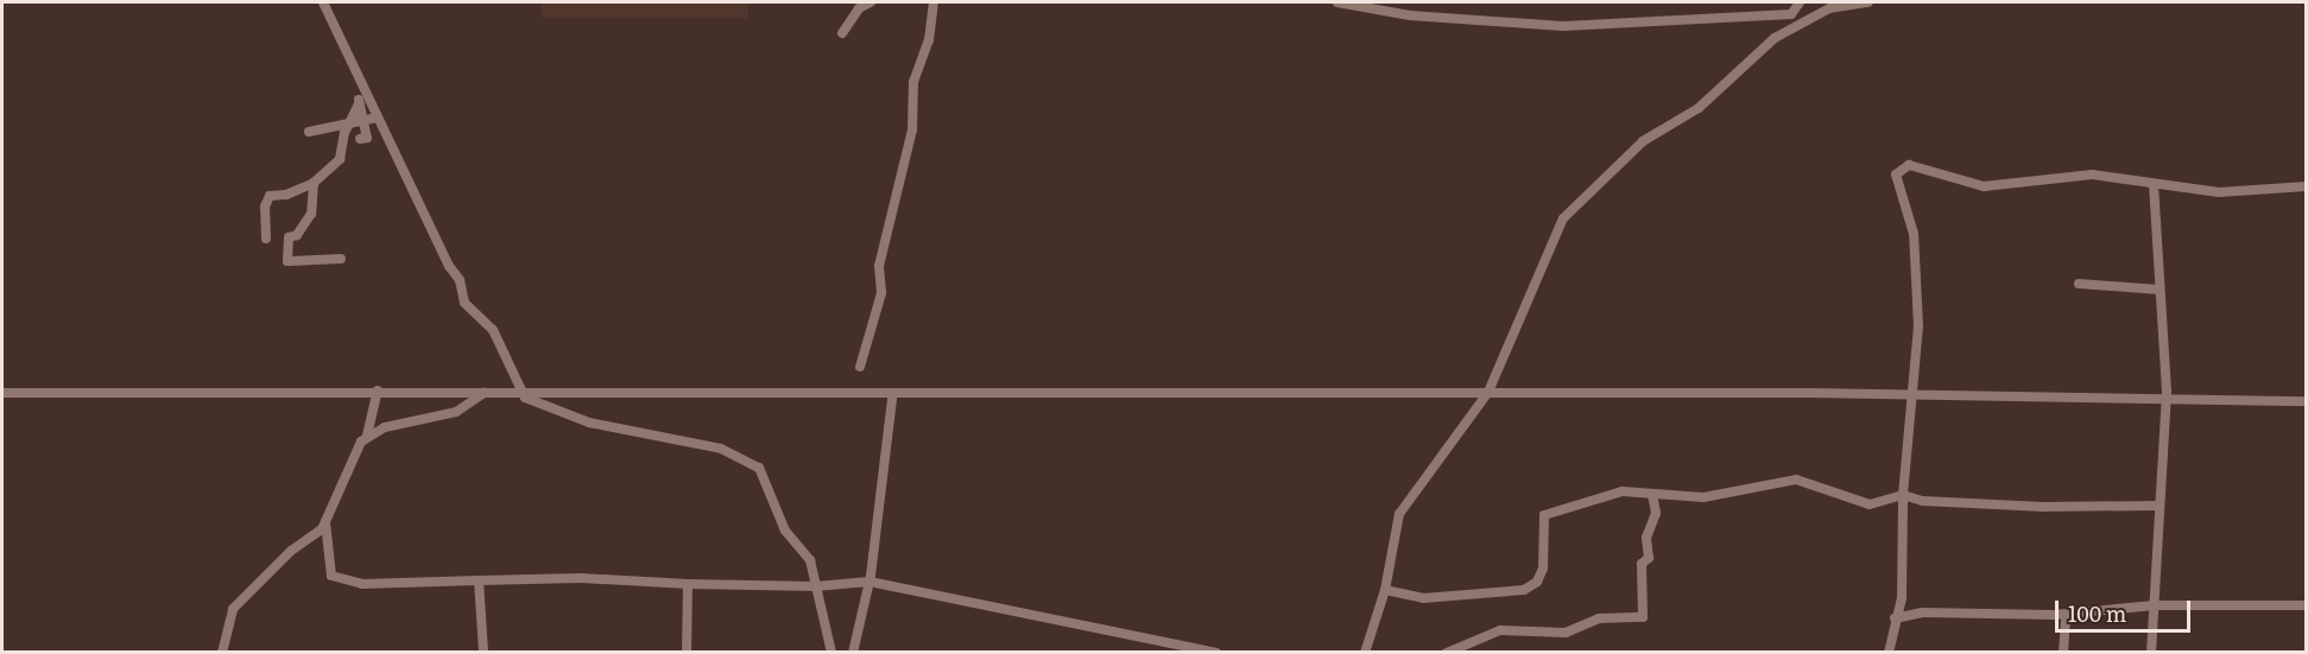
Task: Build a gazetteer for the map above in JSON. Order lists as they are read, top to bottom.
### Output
{
  "scale_bar": "100 m"
}
